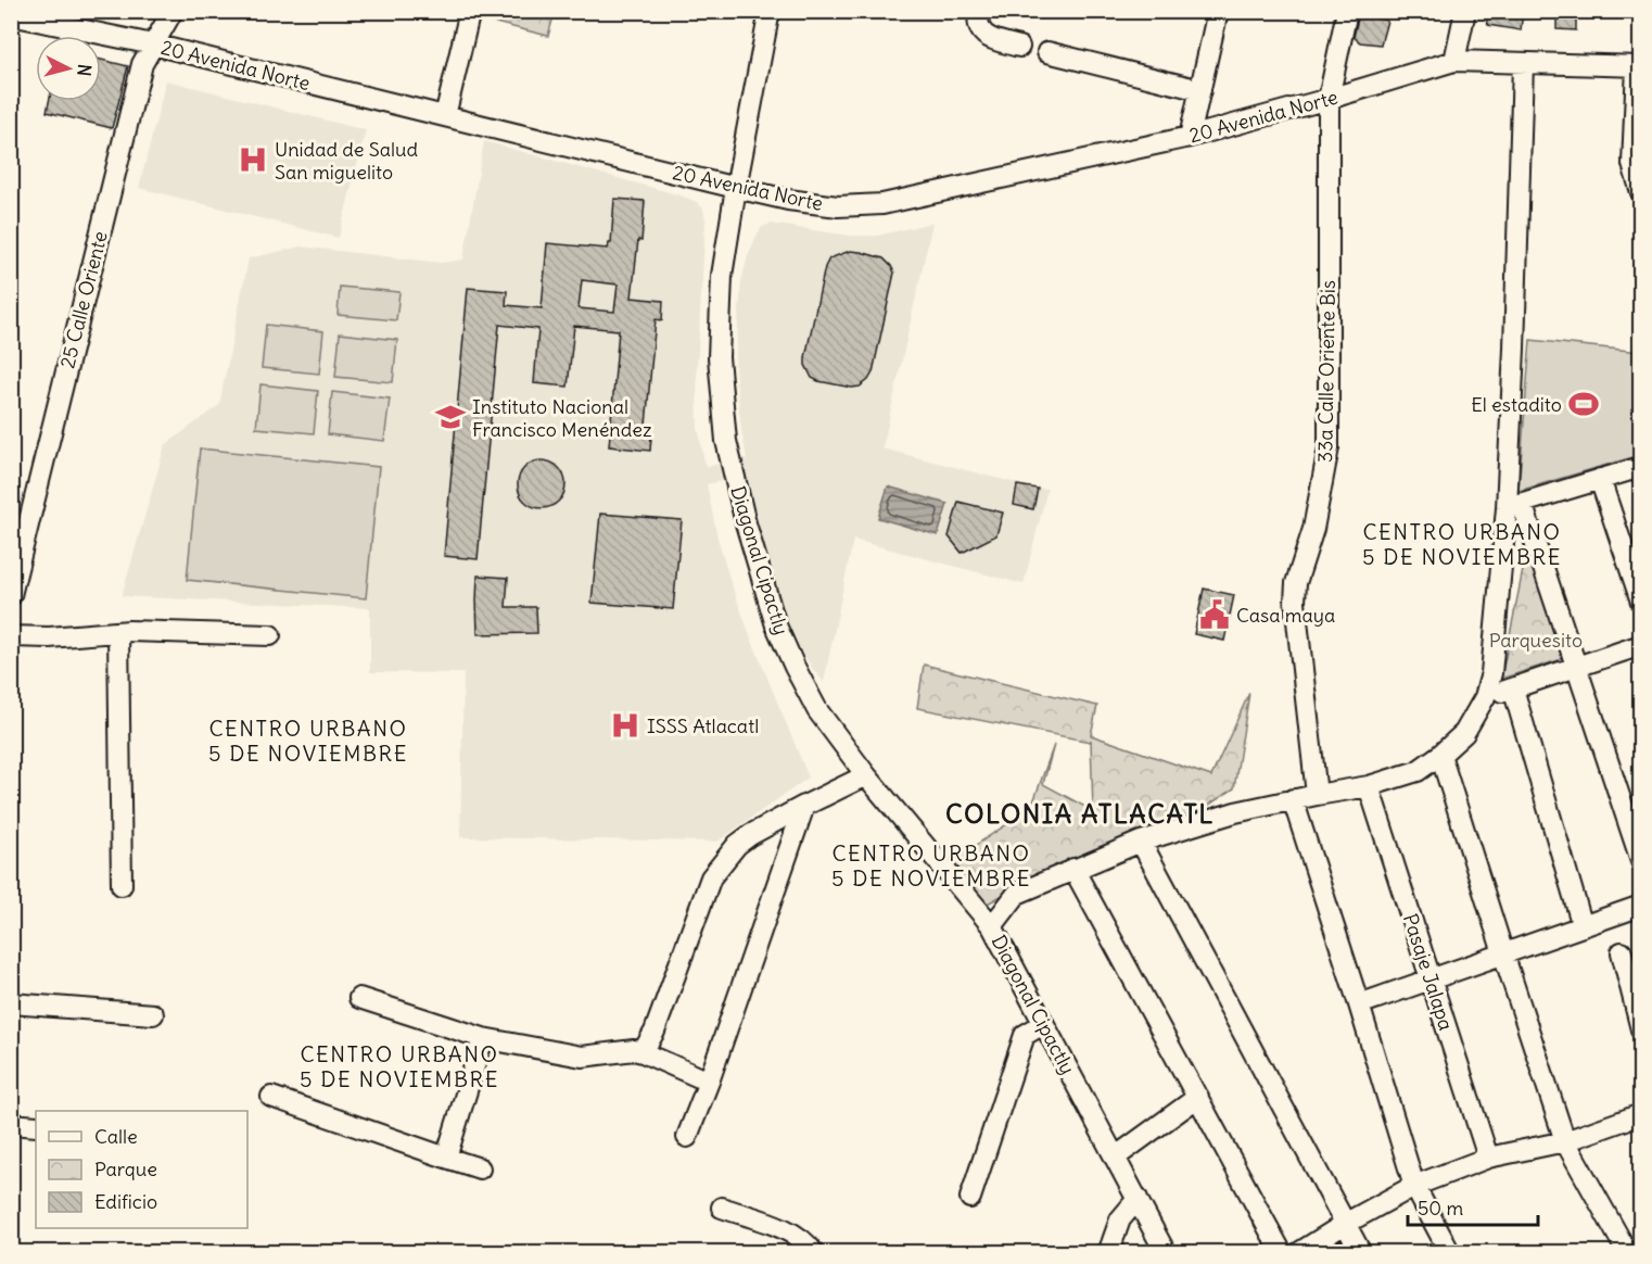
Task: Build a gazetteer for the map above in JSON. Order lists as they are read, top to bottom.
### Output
{
  "streets": {
    "street": [
      "20 Avenida Norte",
      "25 Calle Oriente",
      "33a Calle Oriente Bis",
      "Diagonal Cipactly",
      "Pasaje Jalapa"
    ]
  },
  "crossings": [
    ["20 Avenida Norte", "25 Calle Oriente"],
    ["20 Avenida Norte", "33a Calle Oriente Bis"],
    ["20 Avenida Norte", "Diagonal Cipactly"]
  ],
  "districts": [
    "CENTRO URBANO 5 DE NOVIEMBRE",
    "CENTRO URBANO 5 DE NOVIEMBRE",
    "COLONIA ATLACATL",
    "CENTRO URBANO 5 DE NOVIEMBRE",
    "CENTRO URBANO 5 DE NOVIEMBRE"
  ],
  "parks": ["Parquesito"],
  "places": {
    "hospital": ["Unidad de Salud San miguelito", "ISSS Atlacatl"],
    "sports": ["El estadito"],
    "school or university": ["Instituto Nacional Francisco Menéndez"],
    "public building": ["Casa maya"]
  },
  "legend": ["Calle", "Parque", "Edificio"],
  "scale_bar": "50 m",
  "north": "right"
}
